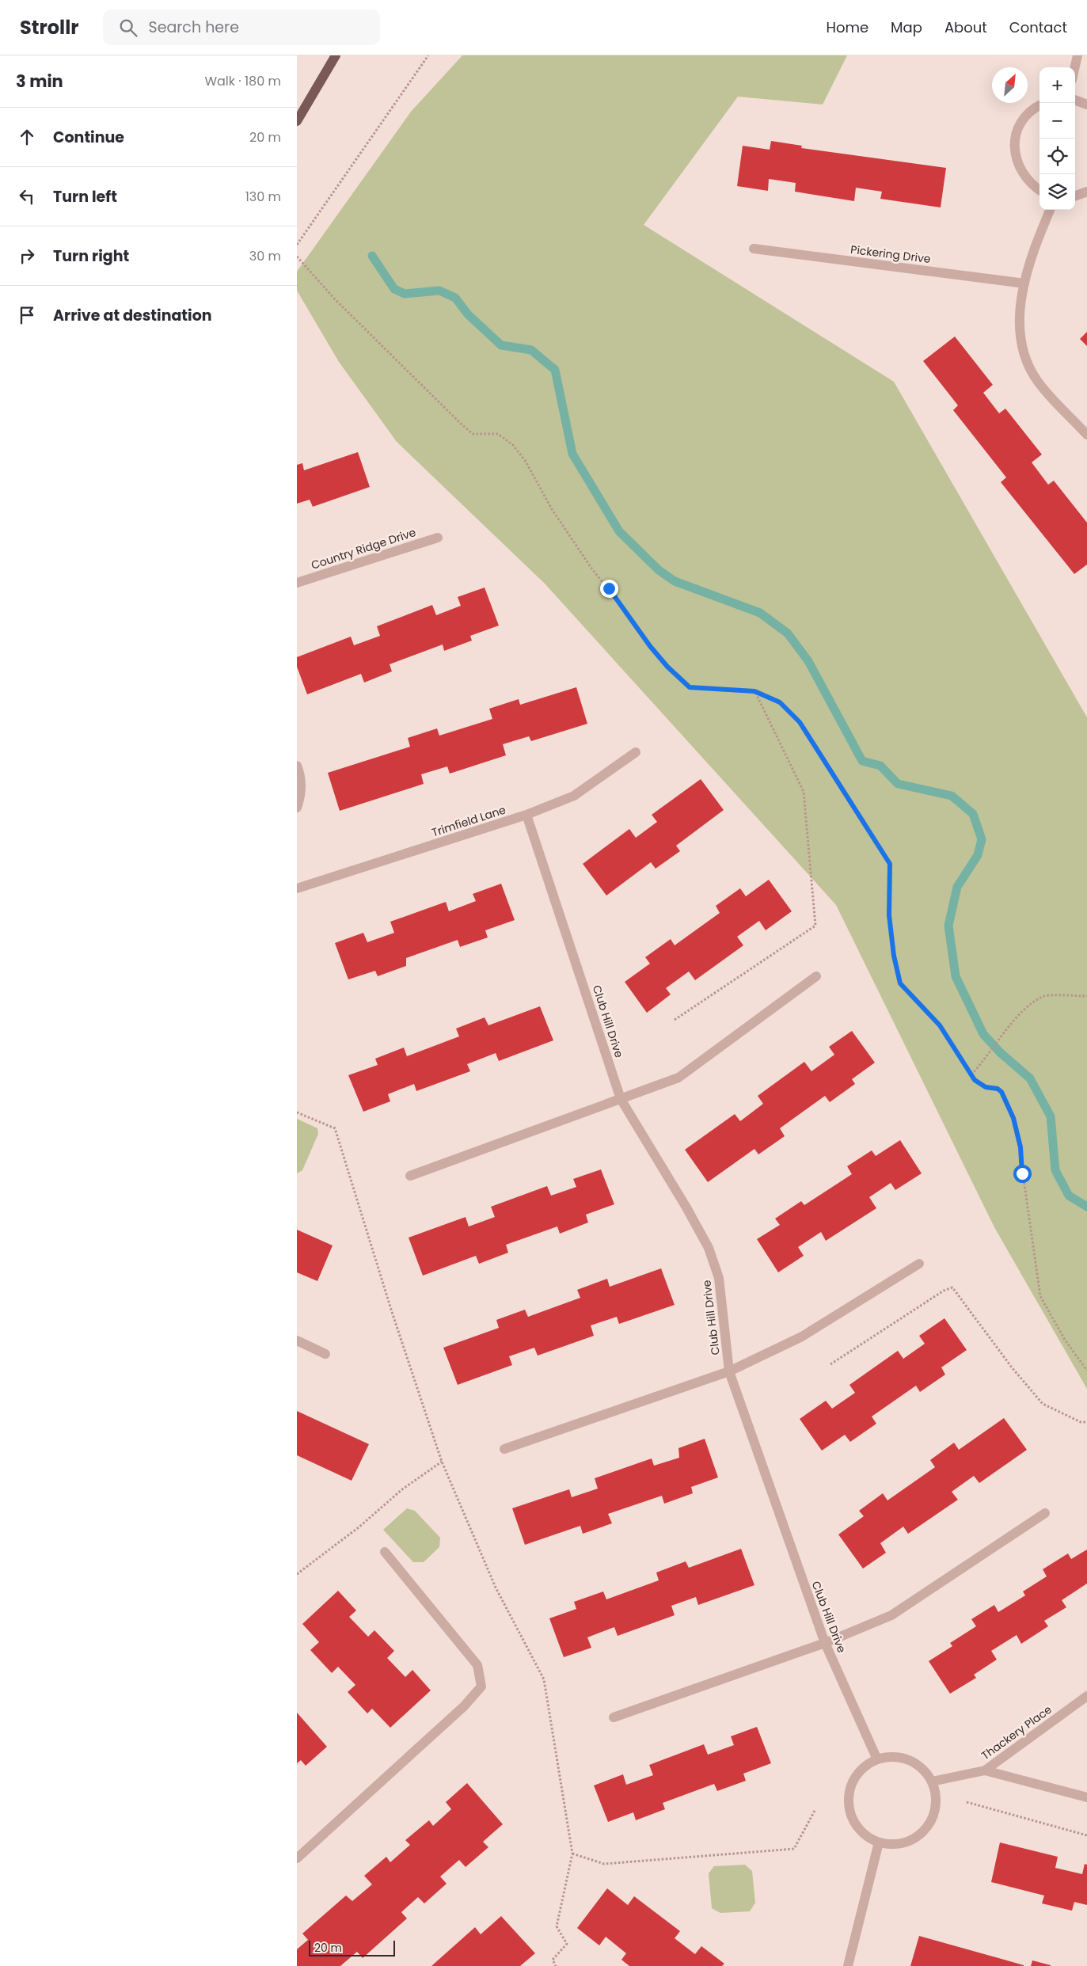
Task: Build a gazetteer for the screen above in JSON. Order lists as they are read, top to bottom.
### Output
{
  "streets": {
    "street": [
      "Pickering Drive",
      "Country Ridge Drive",
      "Trimfield Lane",
      "Club Hill Drive",
      "Thackery Place"
    ]
  },
  "crossings": [
    ["Trimfield Lane", "Club Hill Drive"],
    ["Club Hill Drive", "Thackery Place"]
  ],
  "scale_bar": "20 m",
  "north": "top right",
  "page": {
    "header": "Strollr",
    "search": "Search here",
    "nav": [
      "Home",
      "Map",
      "About",
      "Contact"
    ],
    "heading": ["3 min", "Walk · 180 m"],
    "map_buttons": ["+", "−"],
    "list": [
      ["Continue", "20 m"],
      ["Turn left", "130 m"],
      ["Turn right", "30 m"],
      "Arrive at destination"
    ],
    "scale": "20 m"
  }
}
